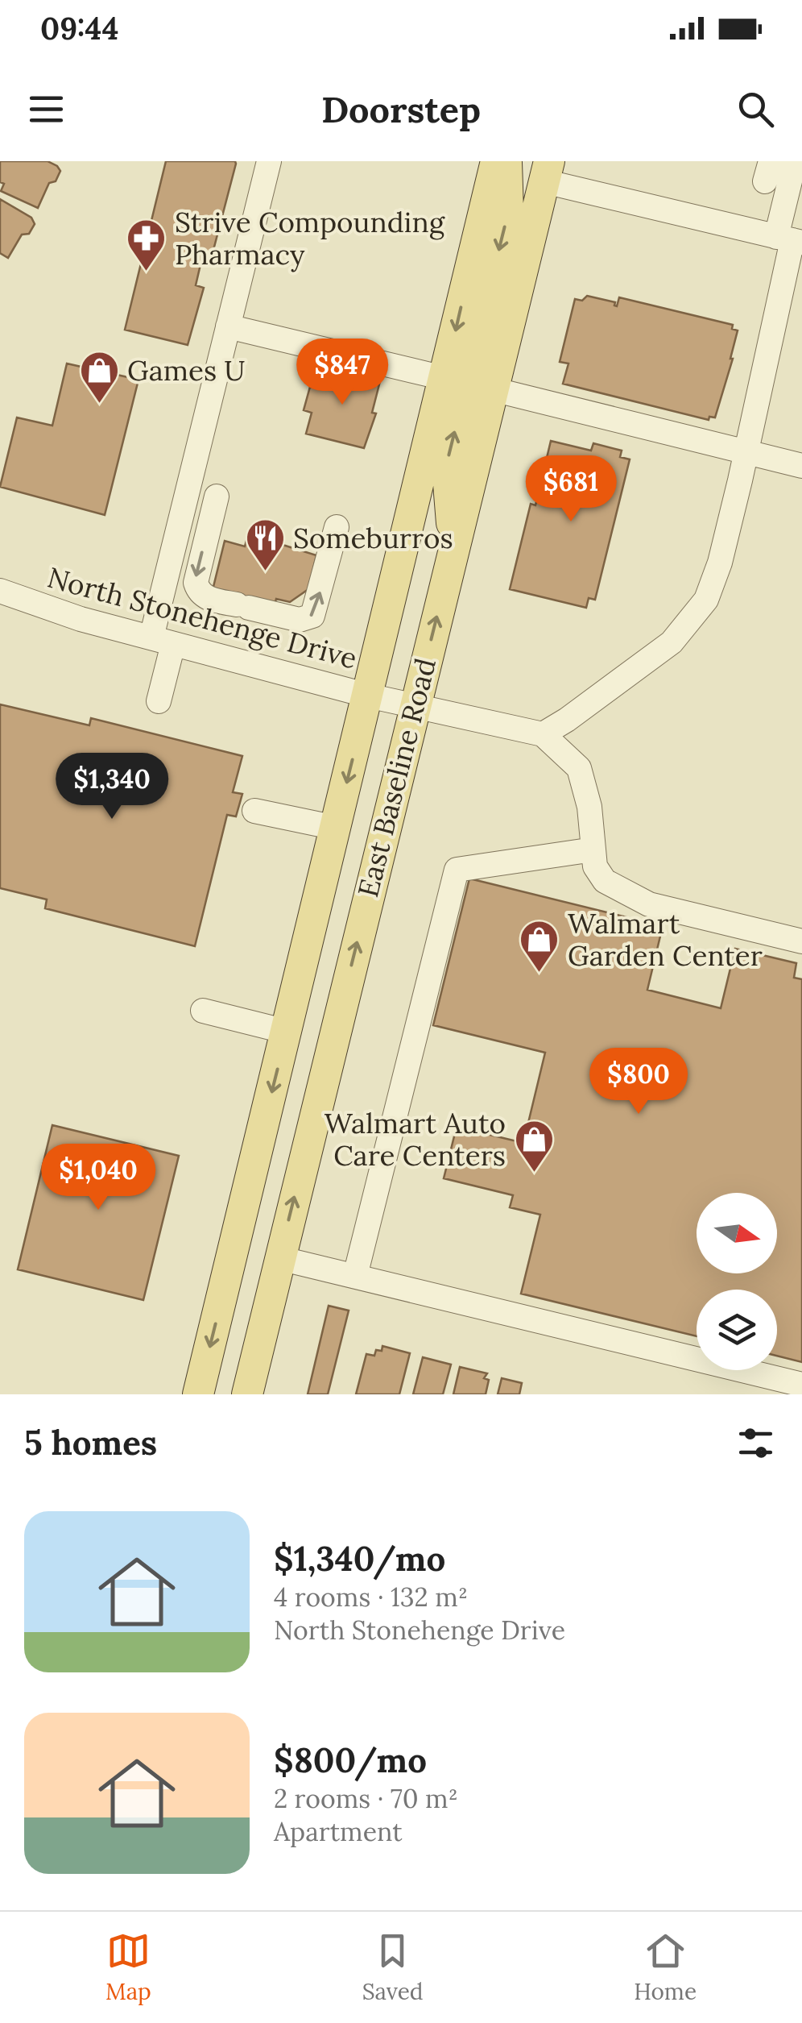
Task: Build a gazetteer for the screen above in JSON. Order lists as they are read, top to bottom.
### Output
{
  "streets": {
    "main road": ["East Baseline Road"],
    "street": ["North Stonehenge Drive"]
  },
  "crossings": [
    ["North Stonehenge Drive", "East Baseline Road"]
  ],
  "places": {
    "pharmacy": ["Strive Compounding Pharmacy"],
    "shop": ["Games U", "Walmart Garden Center", "Walmart Auto Care Centers"],
    "restaurant": ["Someburros"]
  },
  "north": "right",
  "page": {
    "status": "09:44",
    "header": "Doorstep",
    "price": [
      "$847",
      "$681",
      "$1,340",
      "$800",
      "$1,040"
    ],
    "heading": "5 homes",
    "list": [
      {
        "name": "$1,340/mo",
        "note": "4 rooms · 132 m² · North Stonehenge Drive"
      },
      {
        "name": "$800/mo",
        "note": "2 rooms · 70 m² · Apartment"
      }
    ],
    "tabs": ["Map", "Saved", "Home"]
  }
}
